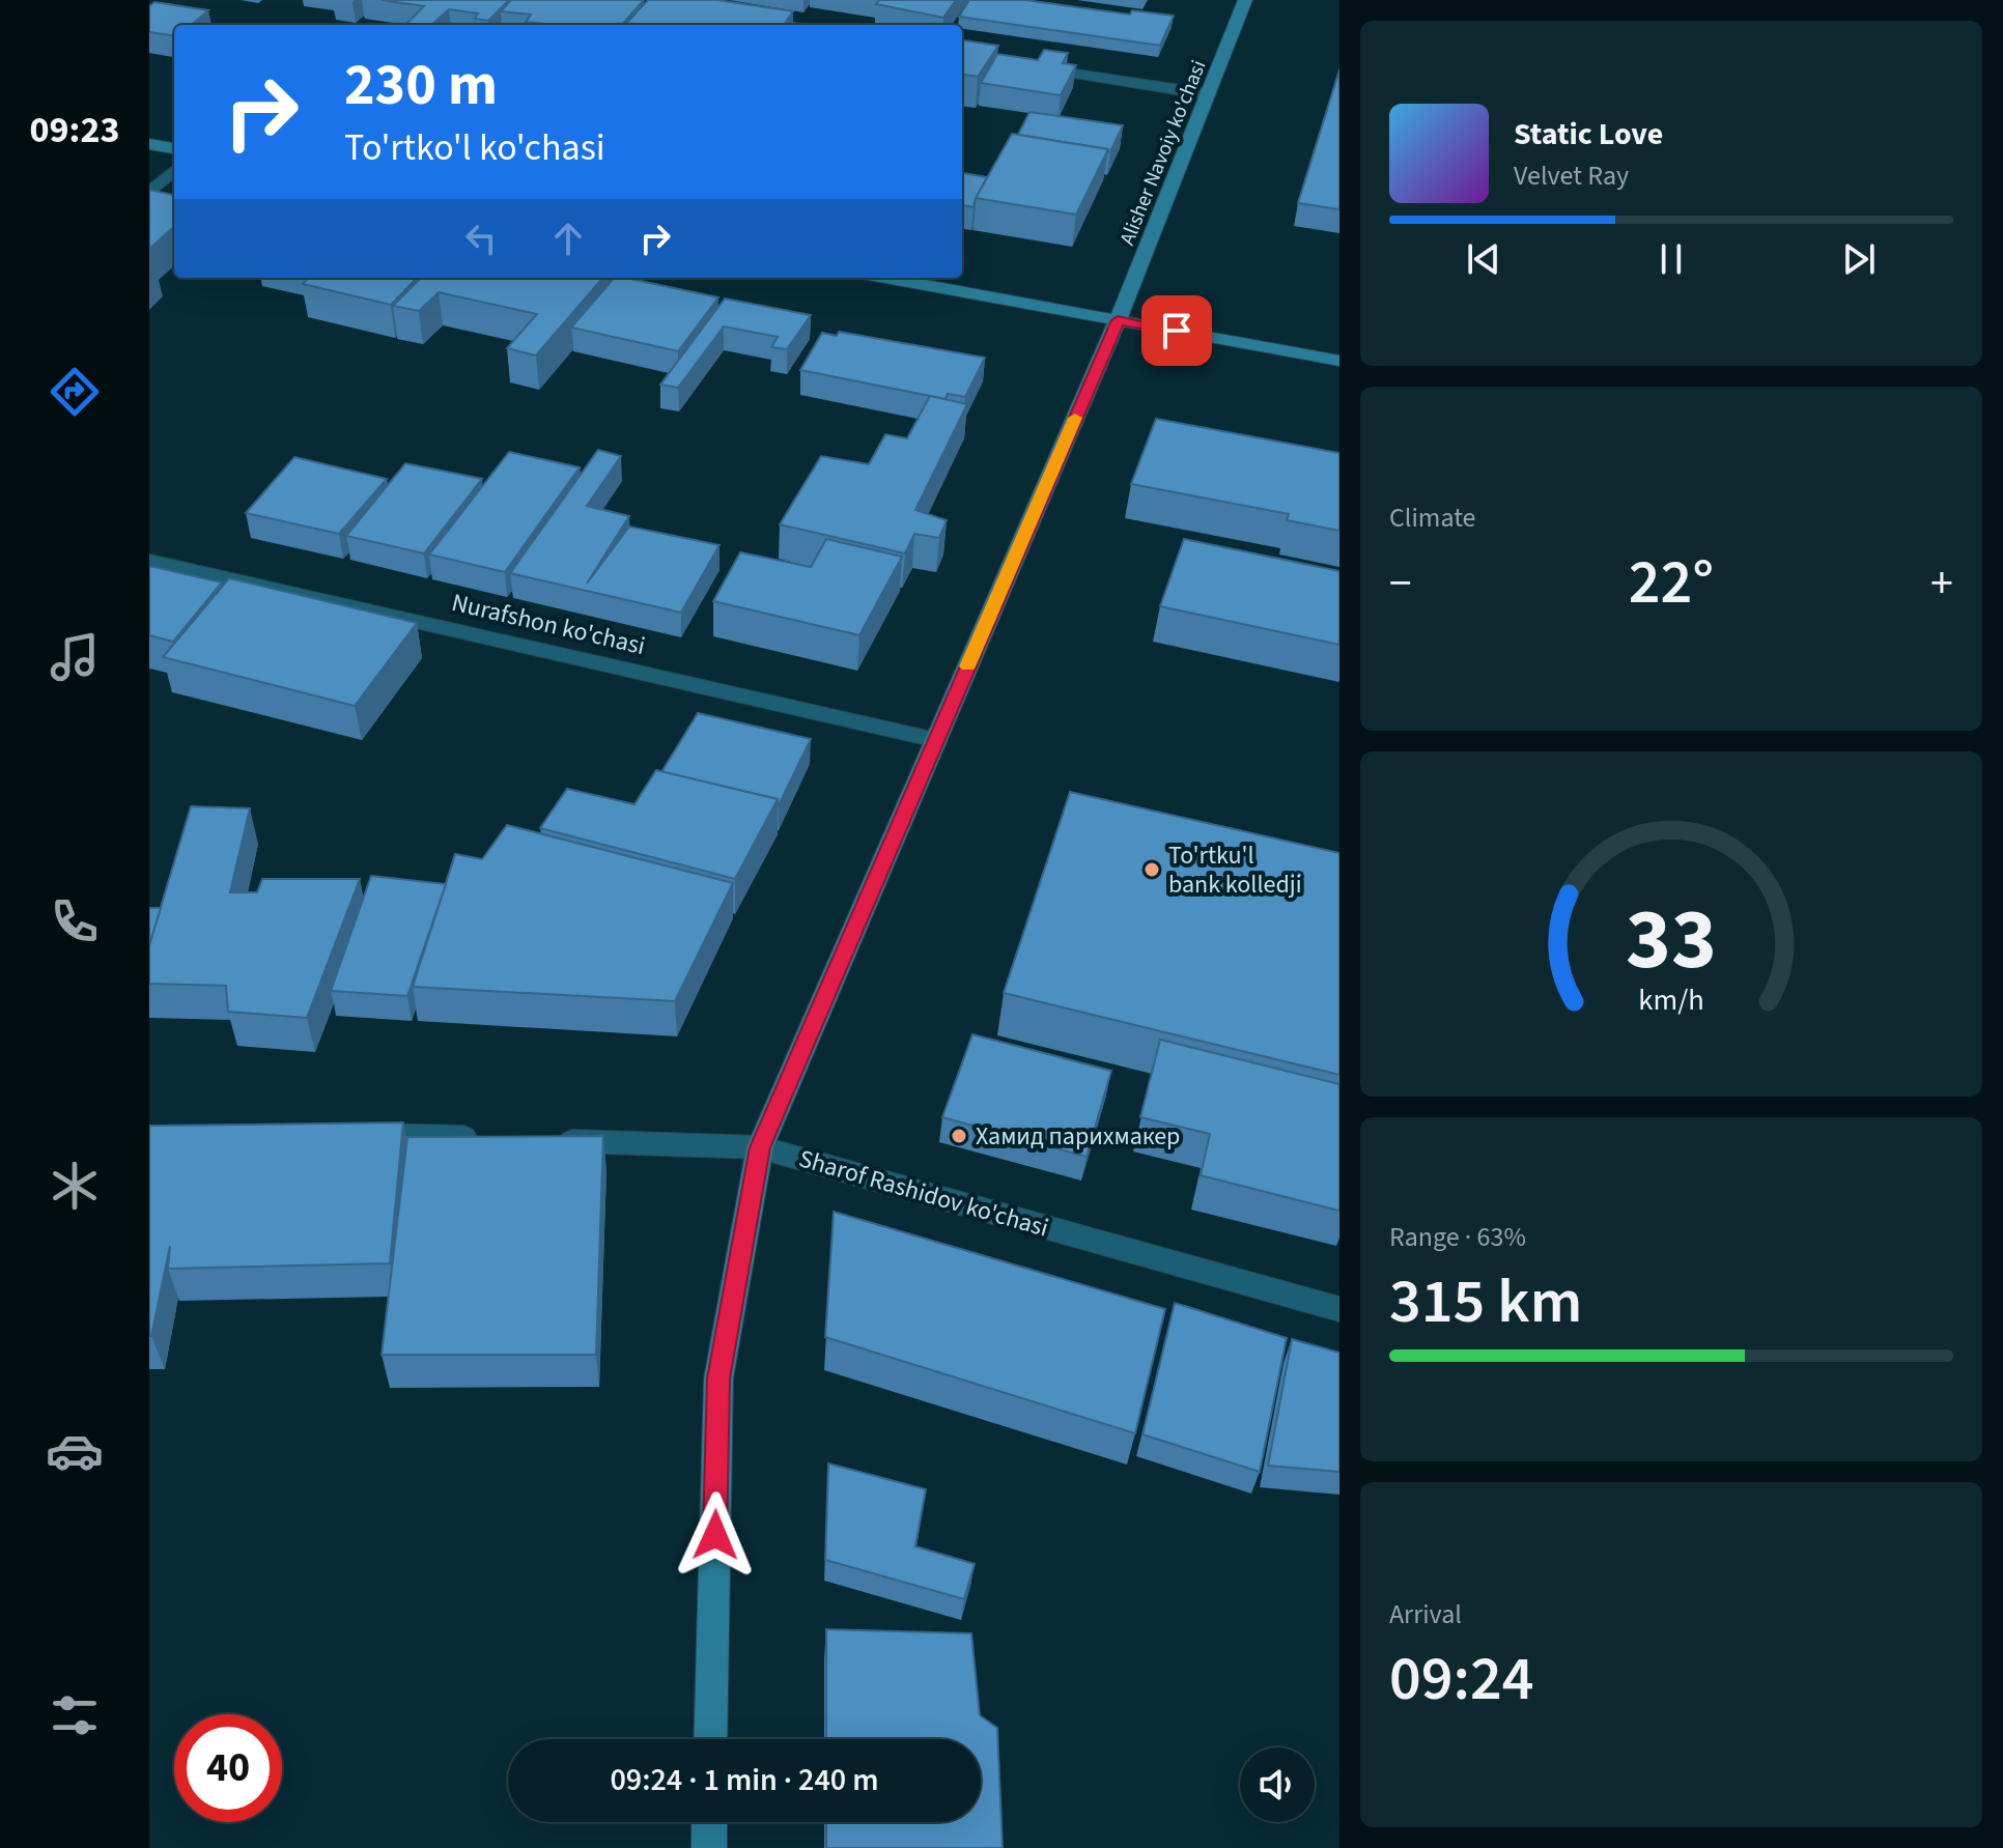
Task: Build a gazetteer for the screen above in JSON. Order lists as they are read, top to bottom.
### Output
{
  "streets": {
    "street": ["Alisher Navoiy ko'chasi", "Nurafshon ko'chasi", "Sharof Rashidov ko'chasi"]
  },
  "crossings": [
    ["Alisher Navoiy ko'chasi", "Nurafshon ko'chasi"],
    ["Alisher Navoiy ko'chasi", "Sharof Rashidov ko'chasi"]
  ],
  "places": ["To'rtku'l bank kolledji", "Хамид парихмакер"],
  "page": {
    "tabs": "09:23",
    "turn": ["230 m", "To'rtko'l ko'chasi"],
    "song": ["Static Love", "Velvet Ray"],
    "tile": [
      "Climate",
      ["Range · 63%", "315 km"],
      ["Arrival", "09:24"]
    ],
    "heat": ["−", "22°", "+"],
    "limit": "40",
    "trip": "09:24 · 1 min · 240 m",
    "gauge": ["33", "km/h"]
  }
}
